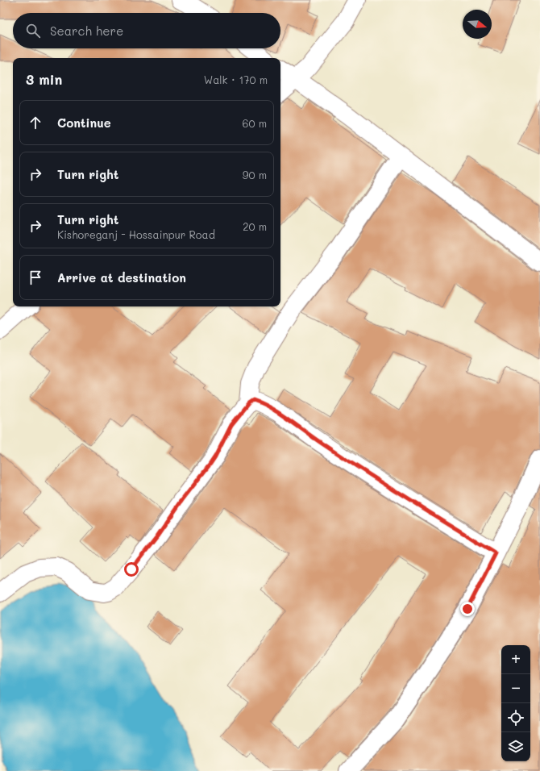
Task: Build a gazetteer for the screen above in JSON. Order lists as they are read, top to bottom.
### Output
{
  "north": "right",
  "page": {
    "search": "Search here",
    "heading": ["3 min", "Walk · 170 m"],
    "list": [
      ["Continue", "60 m"],
      ["Turn right", "90 m"],
      ["Turn right", "Kishoreganj - Hossainpur Road", "20 m"],
      "Arrive at destination"
    ],
    "map_buttons": ["+", "−"]
  }
}
